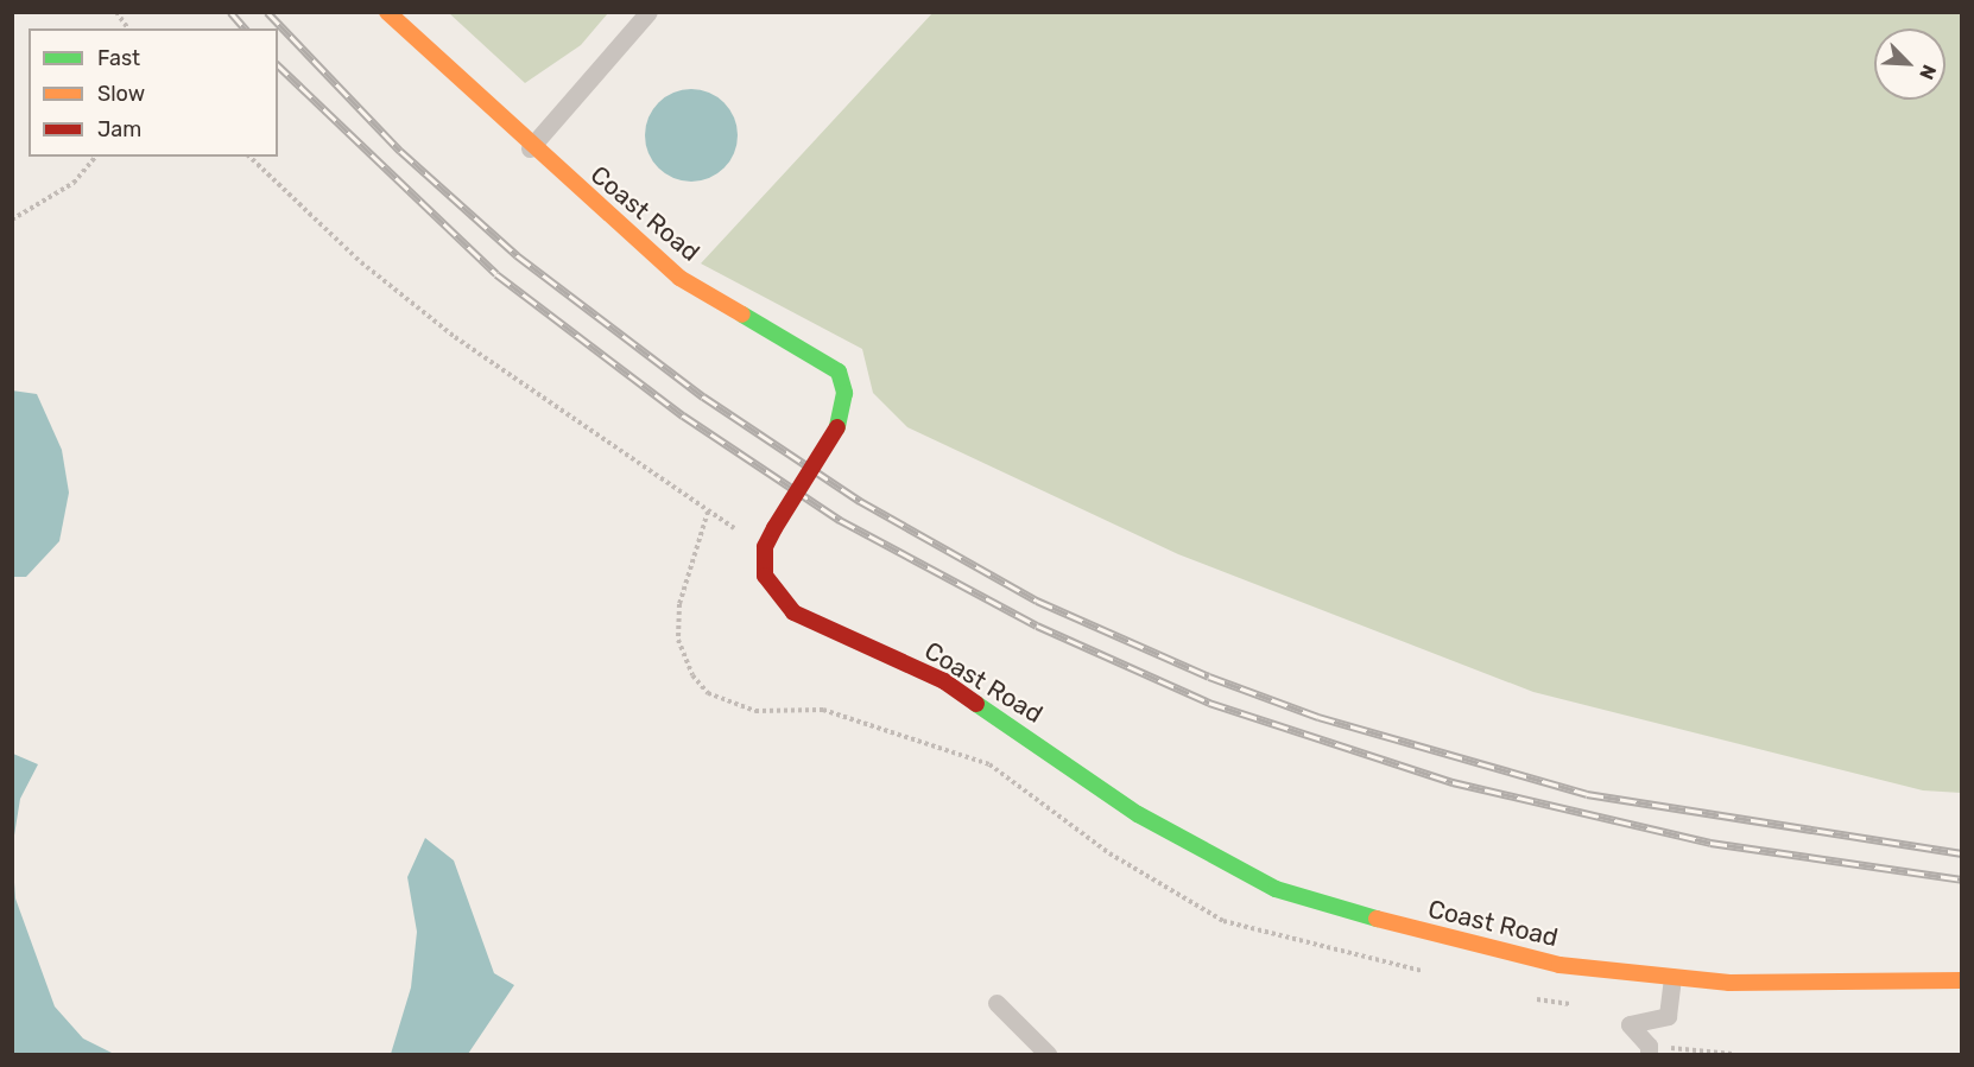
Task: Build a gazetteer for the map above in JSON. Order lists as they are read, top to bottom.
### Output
{
  "streets": {
    "street": ["Coast Road"]
  },
  "legend": ["Fast", "Slow", "Jam"],
  "north": "bottom right"
}
